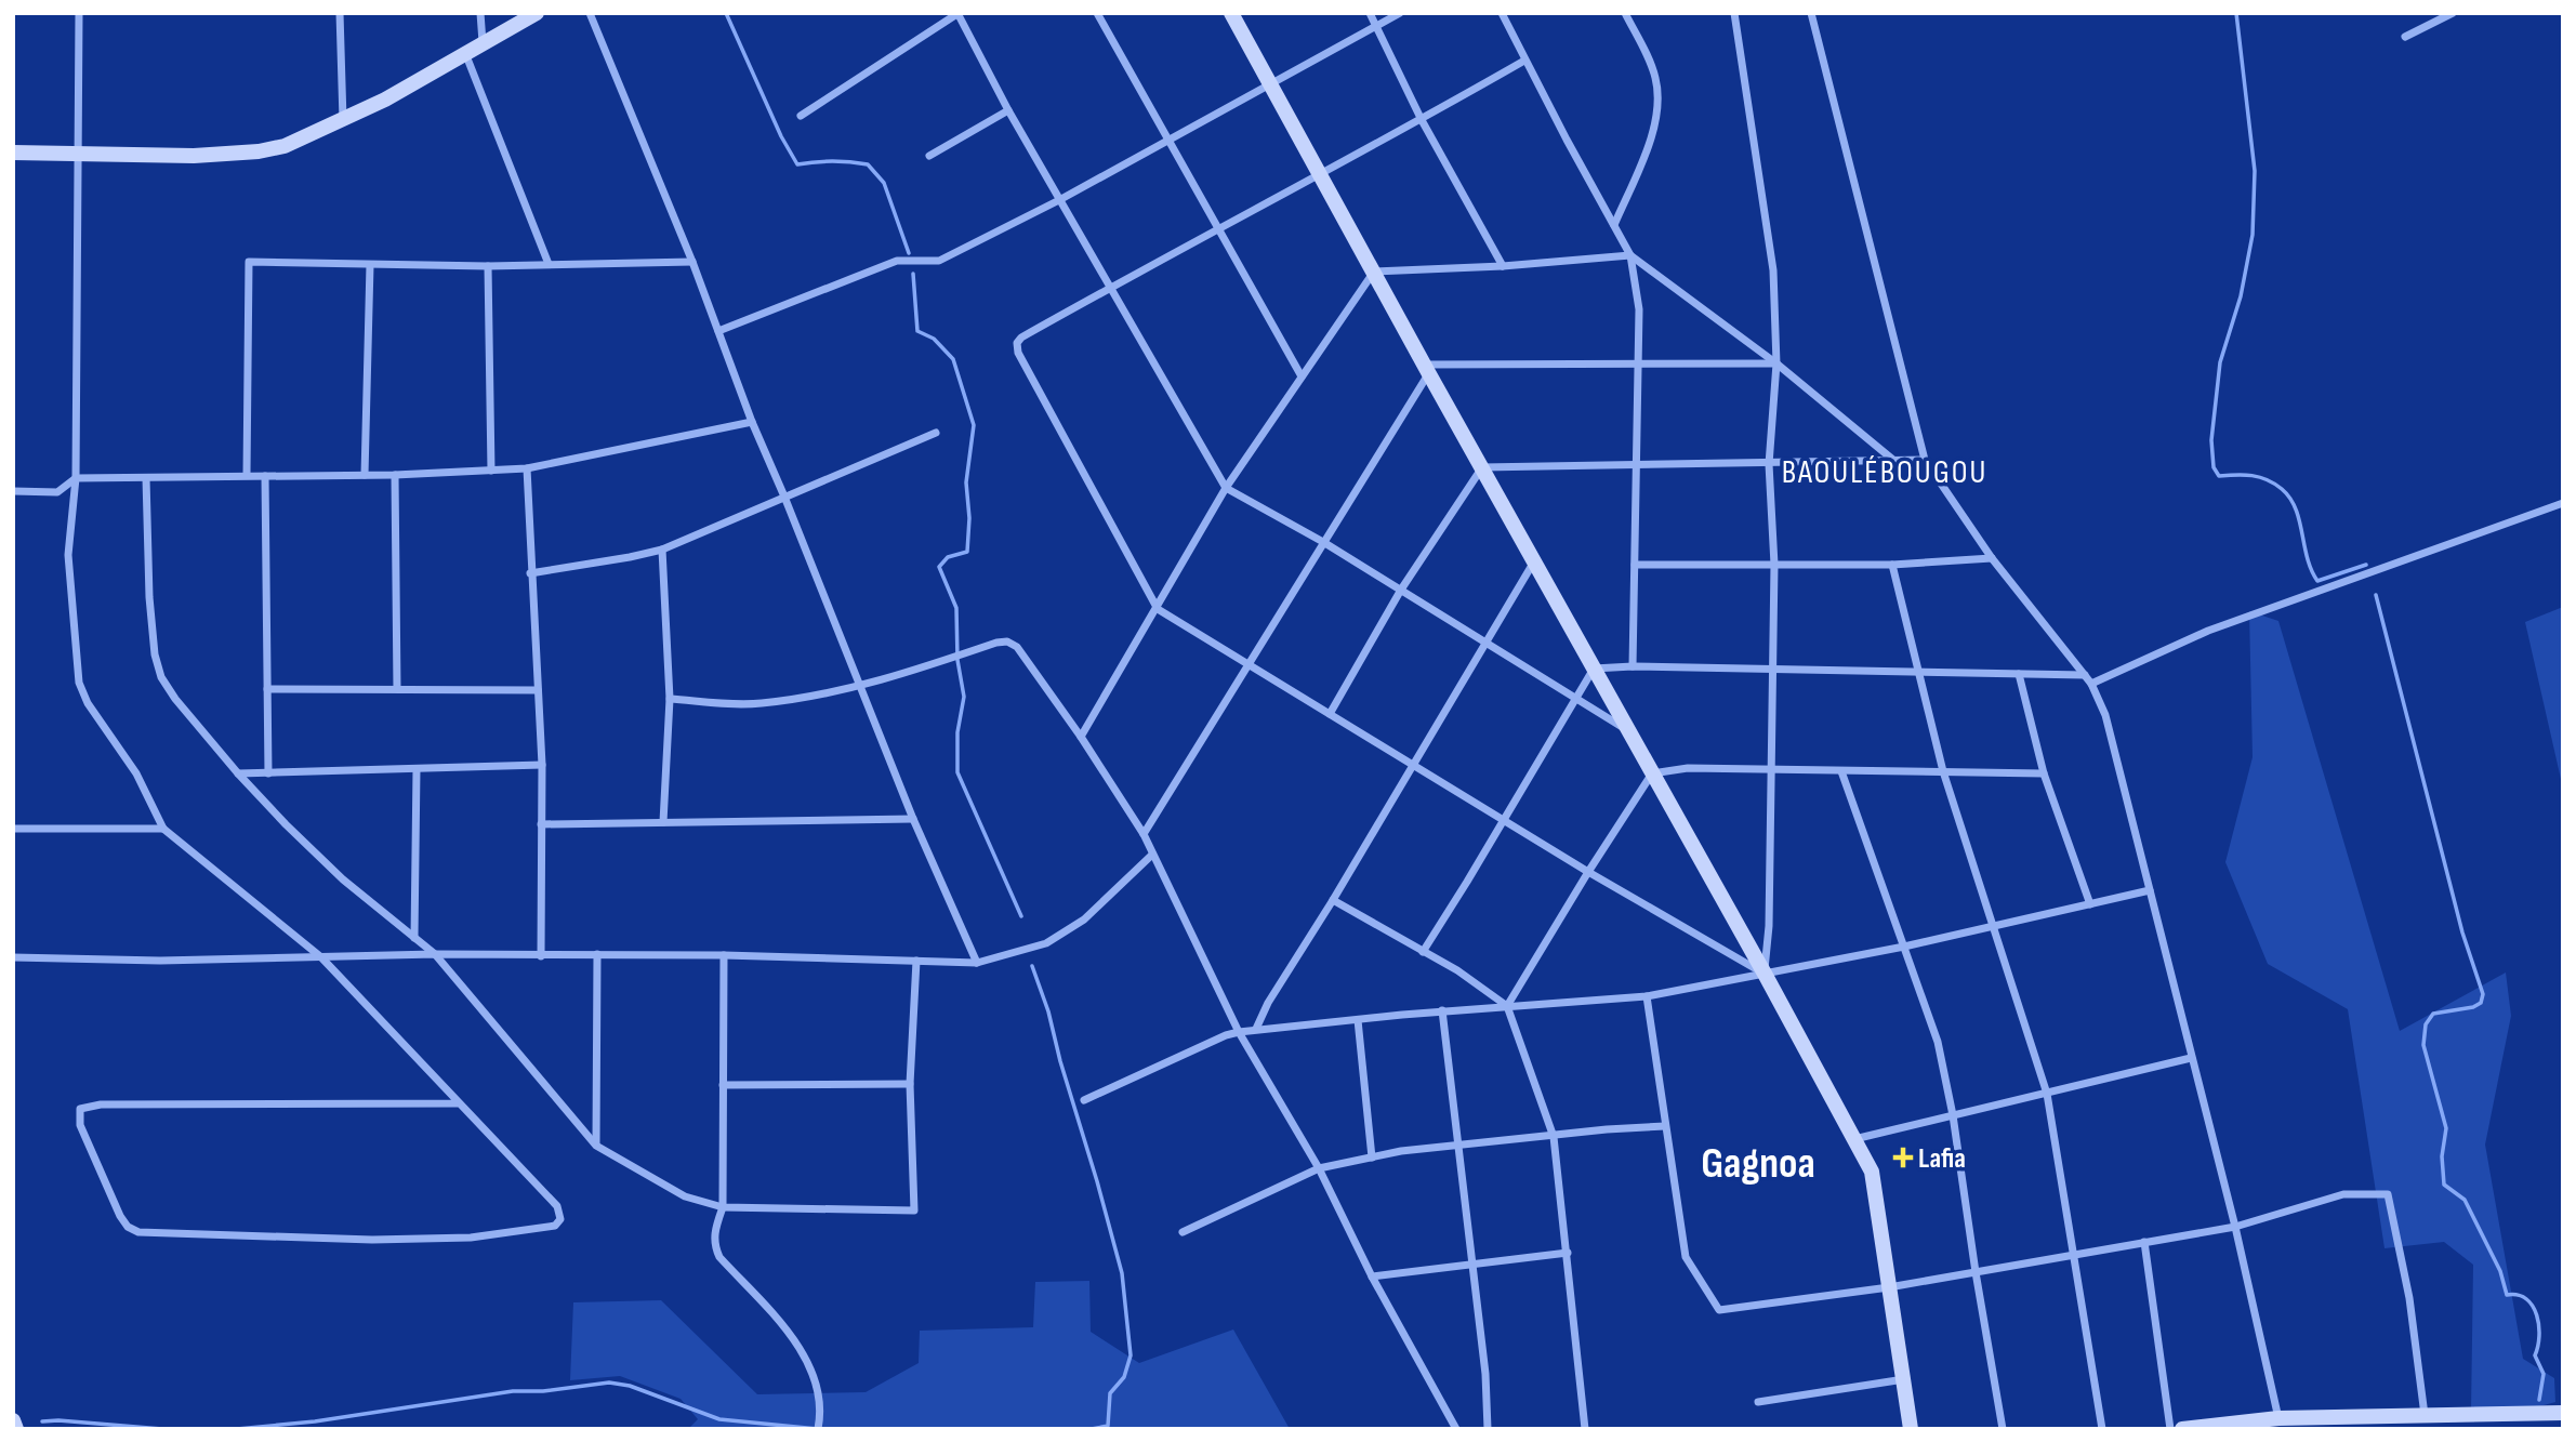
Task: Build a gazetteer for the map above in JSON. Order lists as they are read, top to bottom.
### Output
{
  "districts": ["BAOULÉBOUGOU", "Gagnoa"],
  "places": {
    "health": ["Lafia"]
  }
}
